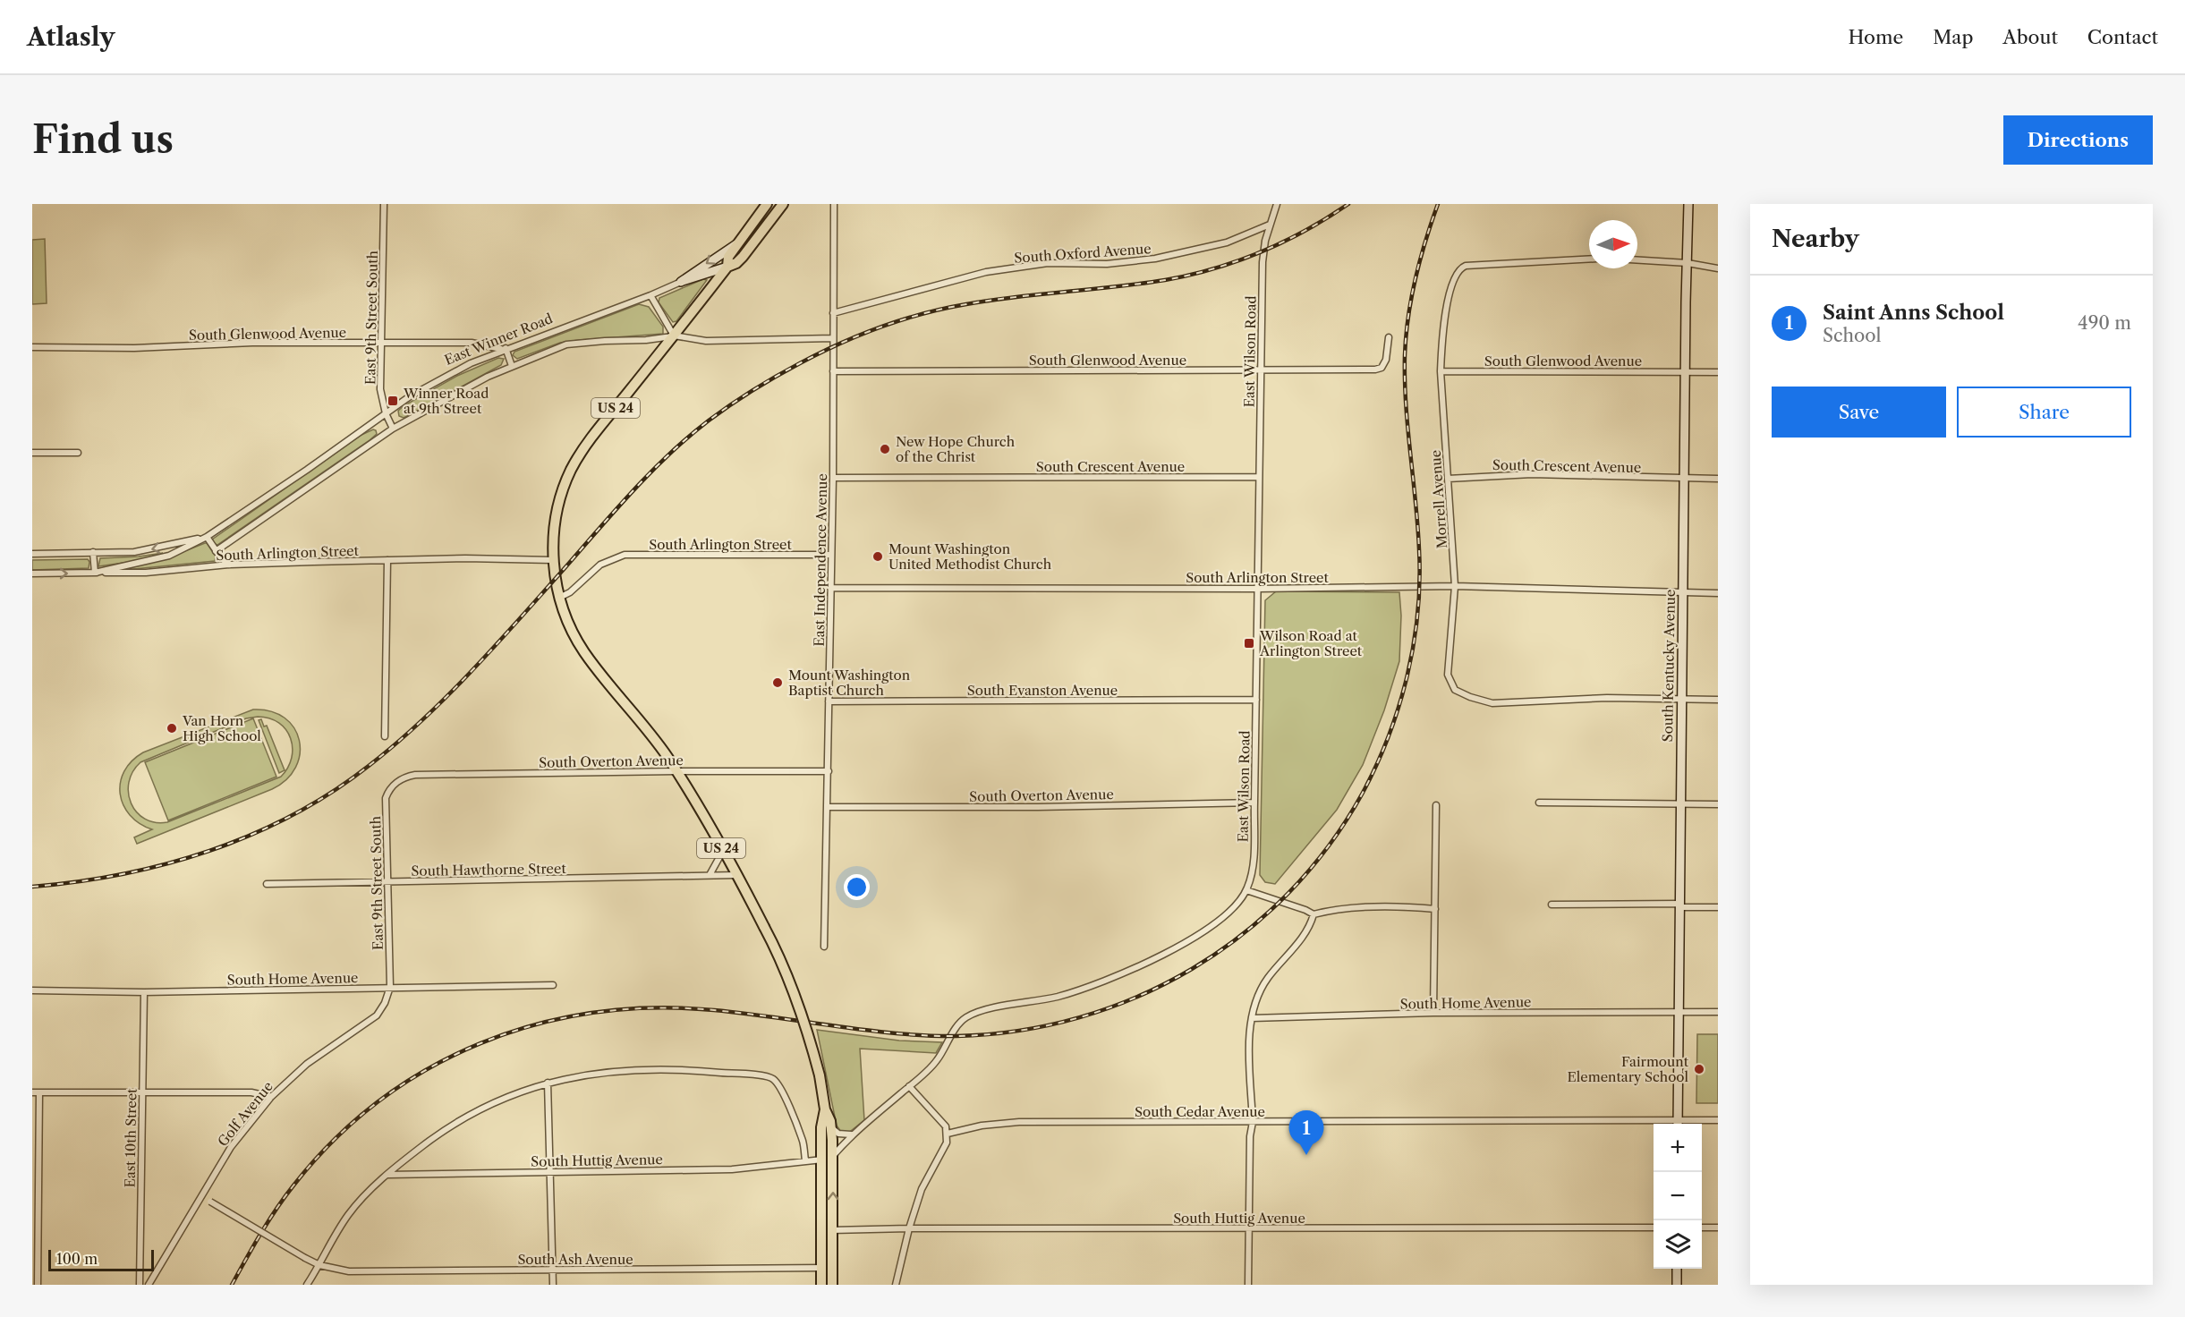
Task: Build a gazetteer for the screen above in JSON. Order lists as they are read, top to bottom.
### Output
{
  "streets": {
    "main road": ["East Winner Road", "US 24"],
    "street": [
      "South Oxford Avenue",
      "East 9th Street South",
      "South Glenwood Avenue",
      "East Wilson Road",
      "South Crescent Avenue",
      "Morrell Avenue",
      "South Arlington Street",
      "East Independence Avenue",
      "South Kentucky Avenue",
      "South Evanston Avenue",
      "South Overton Avenue",
      "South Hawthorne Street",
      "South Home Avenue",
      "South Cedar Avenue",
      "Golf Avenue",
      "East 10th Street",
      "South Huttig Avenue",
      "South Ash Avenue"
    ]
  },
  "crossings": [
    ["South Oxford Avenue", "East Wilson Road"],
    ["South Oxford Avenue", "East Independence Avenue"],
    ["East 9th Street South", "South Glenwood Avenue"],
    ["East 9th Street South", "East Winner Road"],
    ["East 9th Street South", "South Overton Avenue"],
    ["East 9th Street South", "South Hawthorne Street"],
    ["East 9th Street South", "South Home Avenue"],
    ["East 9th Street South", "Golf Avenue"],
    ["South Glenwood Avenue", "East Winner Road"],
    ["South Glenwood Avenue", "East Wilson Road"],
    ["South Glenwood Avenue", "Morrell Avenue"],
    ["South Glenwood Avenue", "East Independence Avenue"],
    ["South Glenwood Avenue", "South Kentucky Avenue"],
    ["East Winner Road", "US 24"],
    ["East Winner Road", "South Arlington Street"],
    ["East Wilson Road", "US 24"],
    ["East Wilson Road", "South Crescent Avenue"],
    ["East Wilson Road", "South Arlington Street"],
    ["East Wilson Road", "South Evanston Avenue"],
    ["East Wilson Road", "South Overton Avenue"],
    ["US 24", "South Arlington Street"],
    ["US 24", "South Overton Avenue"],
    ["US 24", "South Hawthorne Street"],
    ["US 24", "South Huttig Avenue"],
    ["US 24", "South Ash Avenue"],
    ["South Crescent Avenue", "Morrell Avenue"],
    ["South Crescent Avenue", "East Independence Avenue"],
    ["South Crescent Avenue", "South Kentucky Avenue"],
    ["Morrell Avenue", "South Arlington Street"],
    ["Morrell Avenue", "South Kentucky Avenue"],
    ["South Arlington Street", "East Independence Avenue"],
    ["South Arlington Street", "South Kentucky Avenue"],
    ["East Independence Avenue", "South Evanston Avenue"],
    ["East Independence Avenue", "South Overton Avenue"],
    ["South Kentucky Avenue", "South Home Avenue"],
    ["South Kentucky Avenue", "South Cedar Avenue"],
    ["South Home Avenue", "Golf Avenue"],
    ["South Home Avenue", "East 10th Street"]
  ],
  "places": {
    "transit": ["Winner Road at 9th Street", "Wilson Road at Arlington Street"],
    "other": [
      "New Hope Church of the Christ",
      "Mount Washington United Methodist Church",
      "Mount Washington Baptist Church",
      "Van Horn High School",
      "Fairmount Elementary School"
    ]
  },
  "scale_bar": "100 m",
  "north": "right",
  "page": {
    "header": "Atlasly",
    "nav": [
      "Home",
      "Map",
      "About",
      "Contact"
    ],
    "buttons": [
      "Directions",
      ["Save", "Share"]
    ],
    "title": "Find us",
    "heading": "Nearby",
    "list": [
      {
        "mark": "1",
        "name": "Saint Anns School",
        "note": "School",
        "value": "490 m"
      }
    ],
    "pins": "1",
    "map_buttons": ["+", "−"],
    "scale": "100 m"
  }
}
